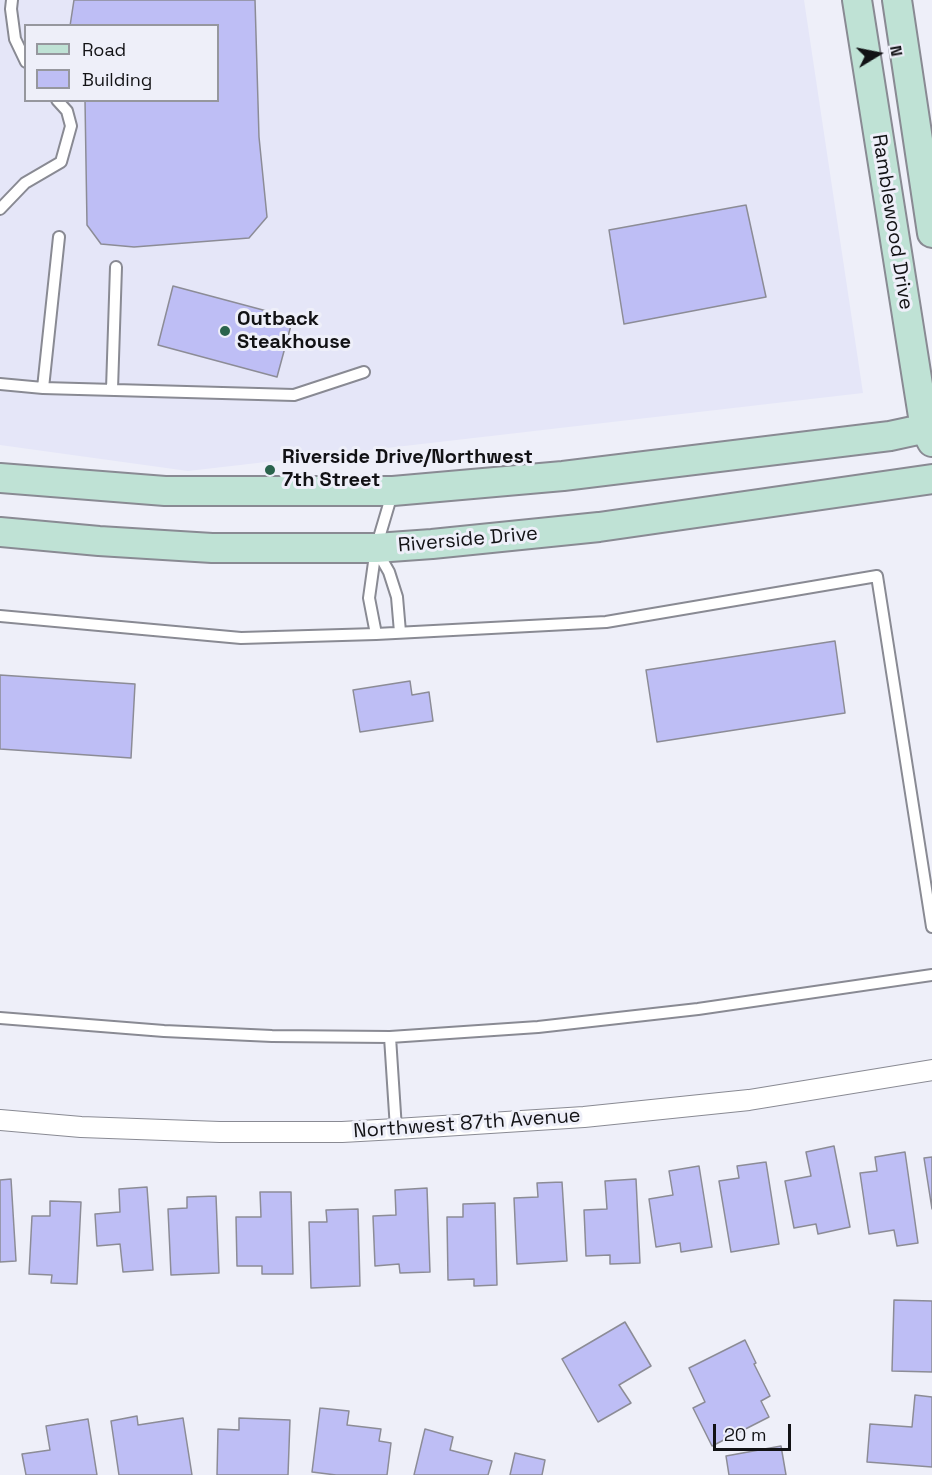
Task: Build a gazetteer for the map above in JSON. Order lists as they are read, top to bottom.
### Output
{
  "streets": {
    "street": ["Ramblewood Drive", "Riverside Drive", "Northwest 87th Avenue"]
  },
  "places": ["Outback Steakhouse", "Riverside Drive/Northwest 7th Street"],
  "legend": ["Road", "Building"],
  "scale_bar": "20 m",
  "north": "right"
}
